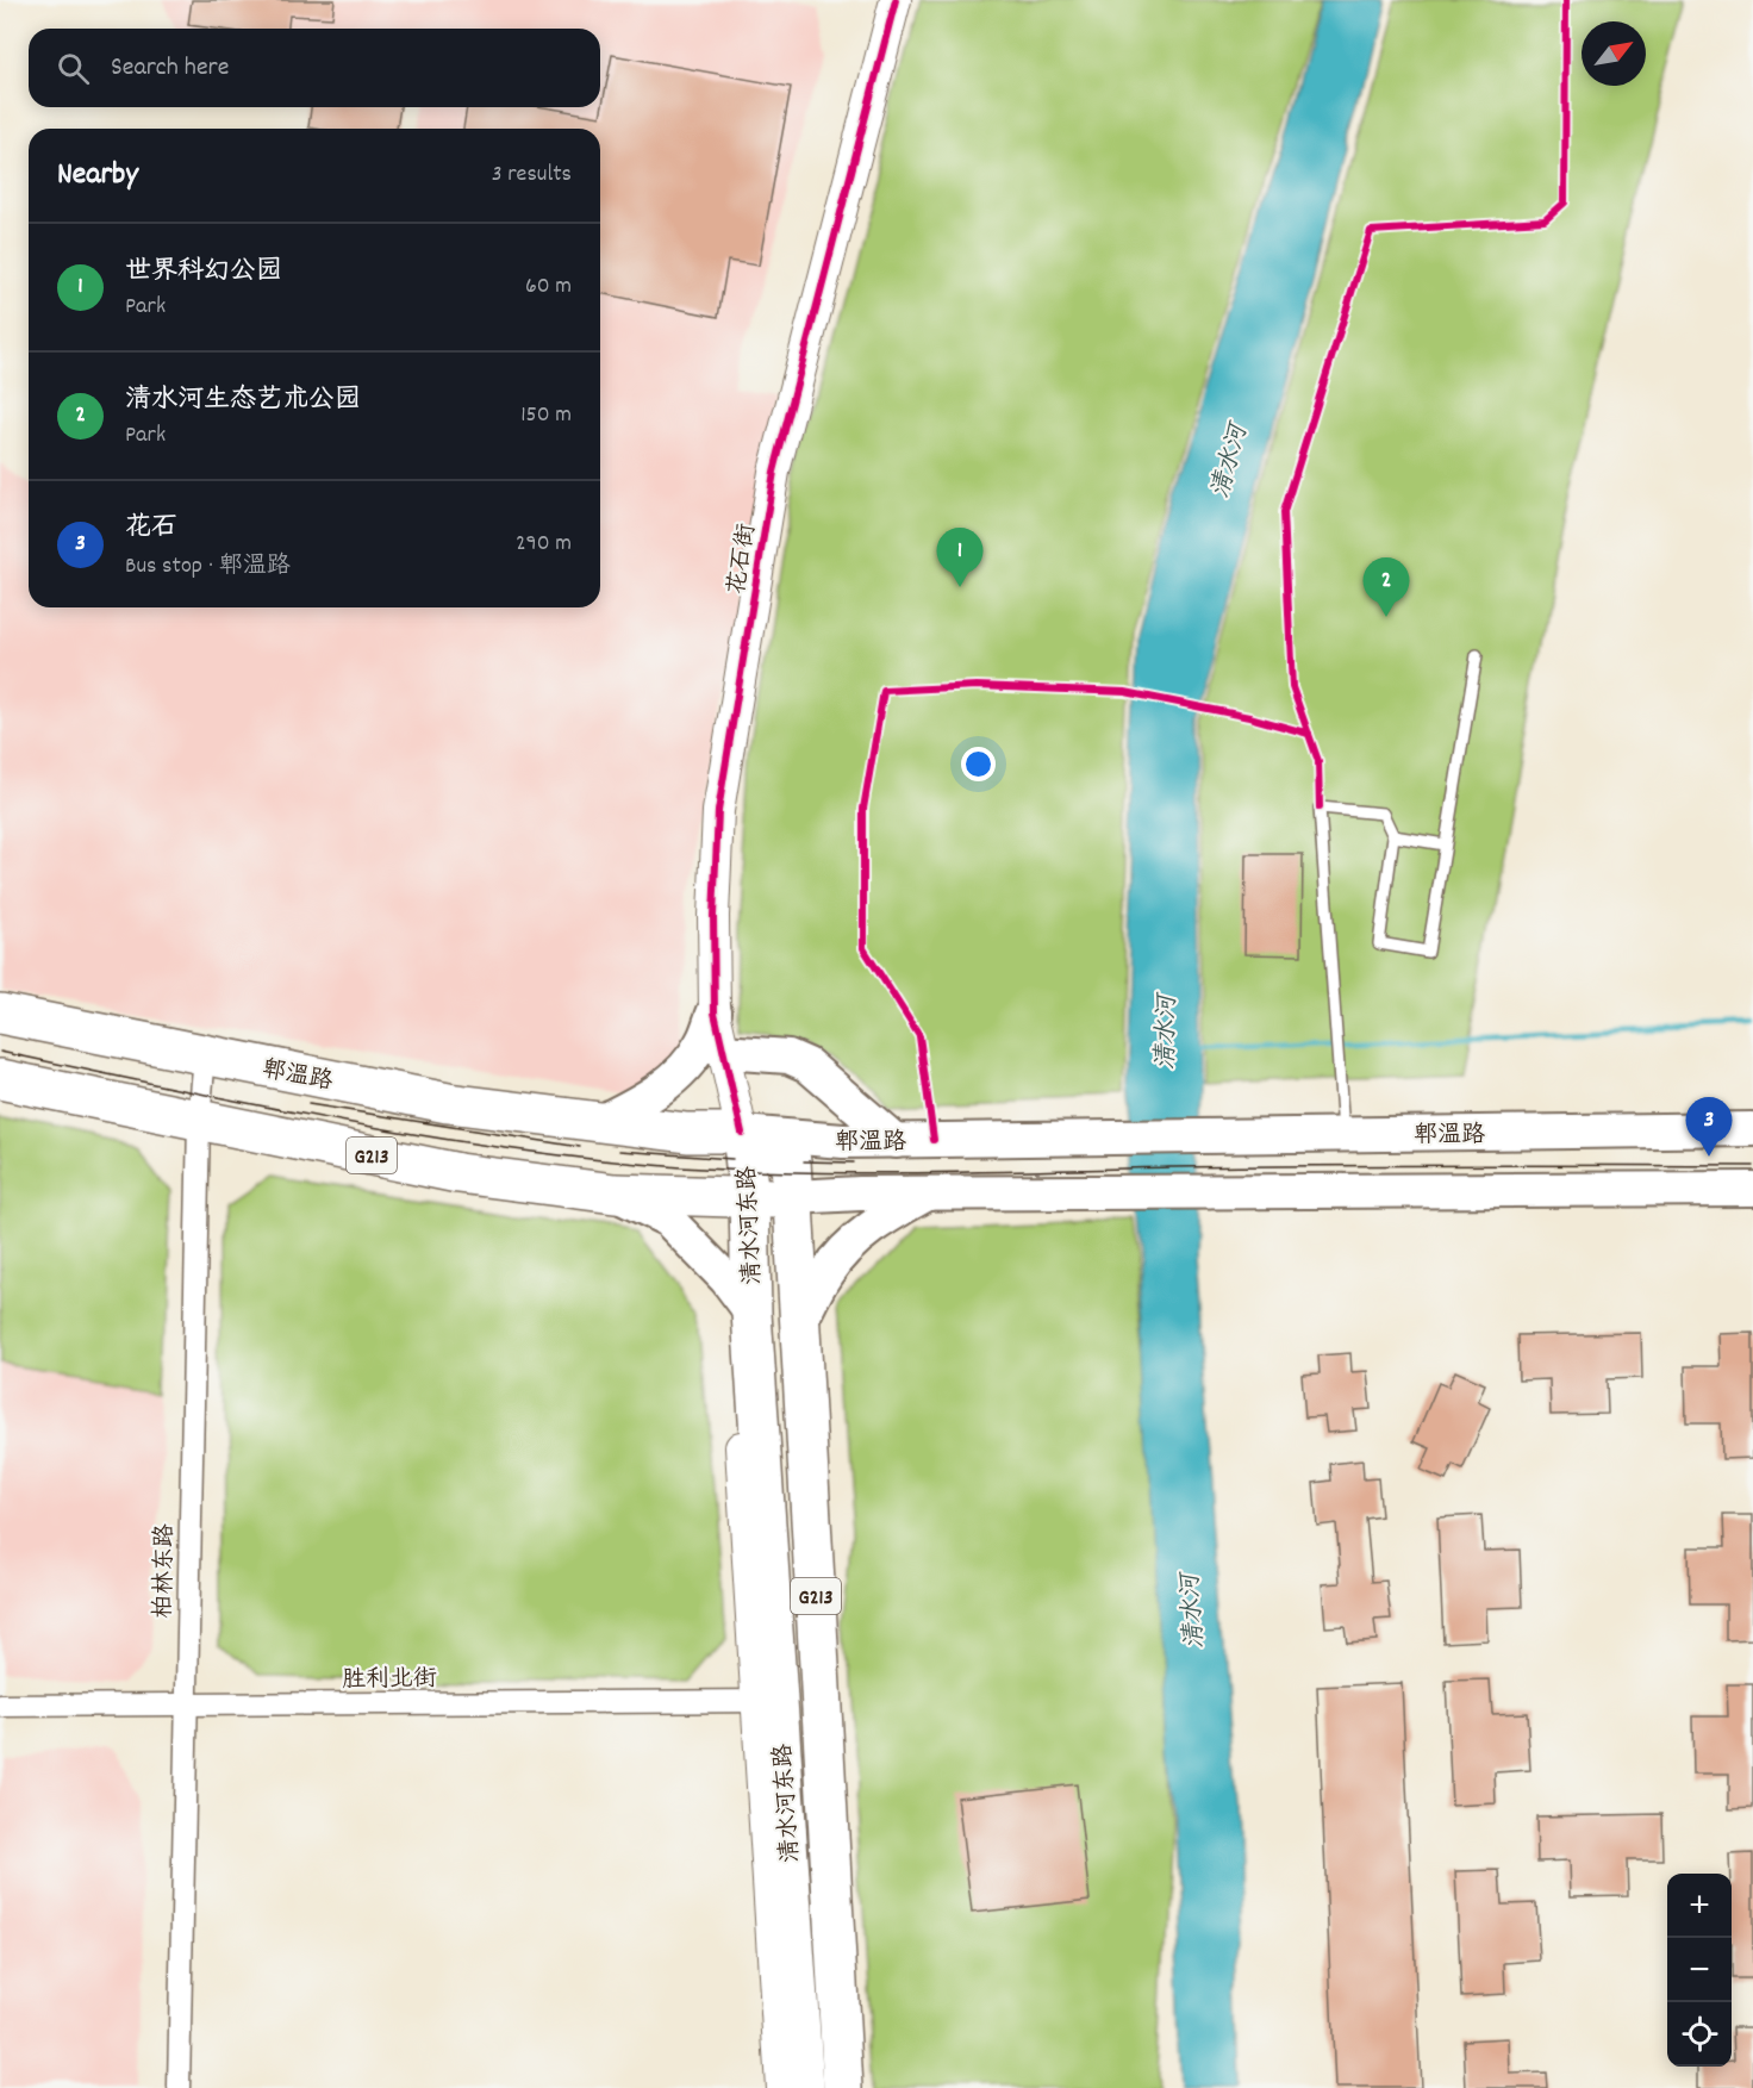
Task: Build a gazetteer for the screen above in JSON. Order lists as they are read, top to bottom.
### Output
{
  "streets": {
    "highway": ["郫温路", "G213", "清水河东路"],
    "street": ["花石街", "柏林东路", "胜利北街"]
  },
  "crossings": [
    ["花石街", "郫温路"],
    ["花石街", "清水河东路"],
    ["郫温路", "清水河东路"],
    ["郫温路", "柏林东路"],
    ["G213", "清水河东路"],
    ["G213", "柏林东路"],
    ["清水河东路", "胜利北街"],
    ["柏林东路", "胜利北街"]
  ],
  "water": ["清水河"],
  "north": "top right",
  "page": {
    "search": "Search here",
    "heading": ["Nearby", "3 results"],
    "list": [
      {
        "mark": "1",
        "name": "世界科幻公园",
        "note": "Park",
        "value": "60 m"
      },
      {
        "mark": "2",
        "name": "清水河生态艺术公园",
        "note": "Park",
        "value": "150 m"
      },
      {
        "mark": "3",
        "name": "花石",
        "note": "Bus stop · 郫温路",
        "value": "290 m"
      }
    ],
    "pins": ["1", "2", "3"],
    "map_buttons": ["+", "−"]
  }
}
